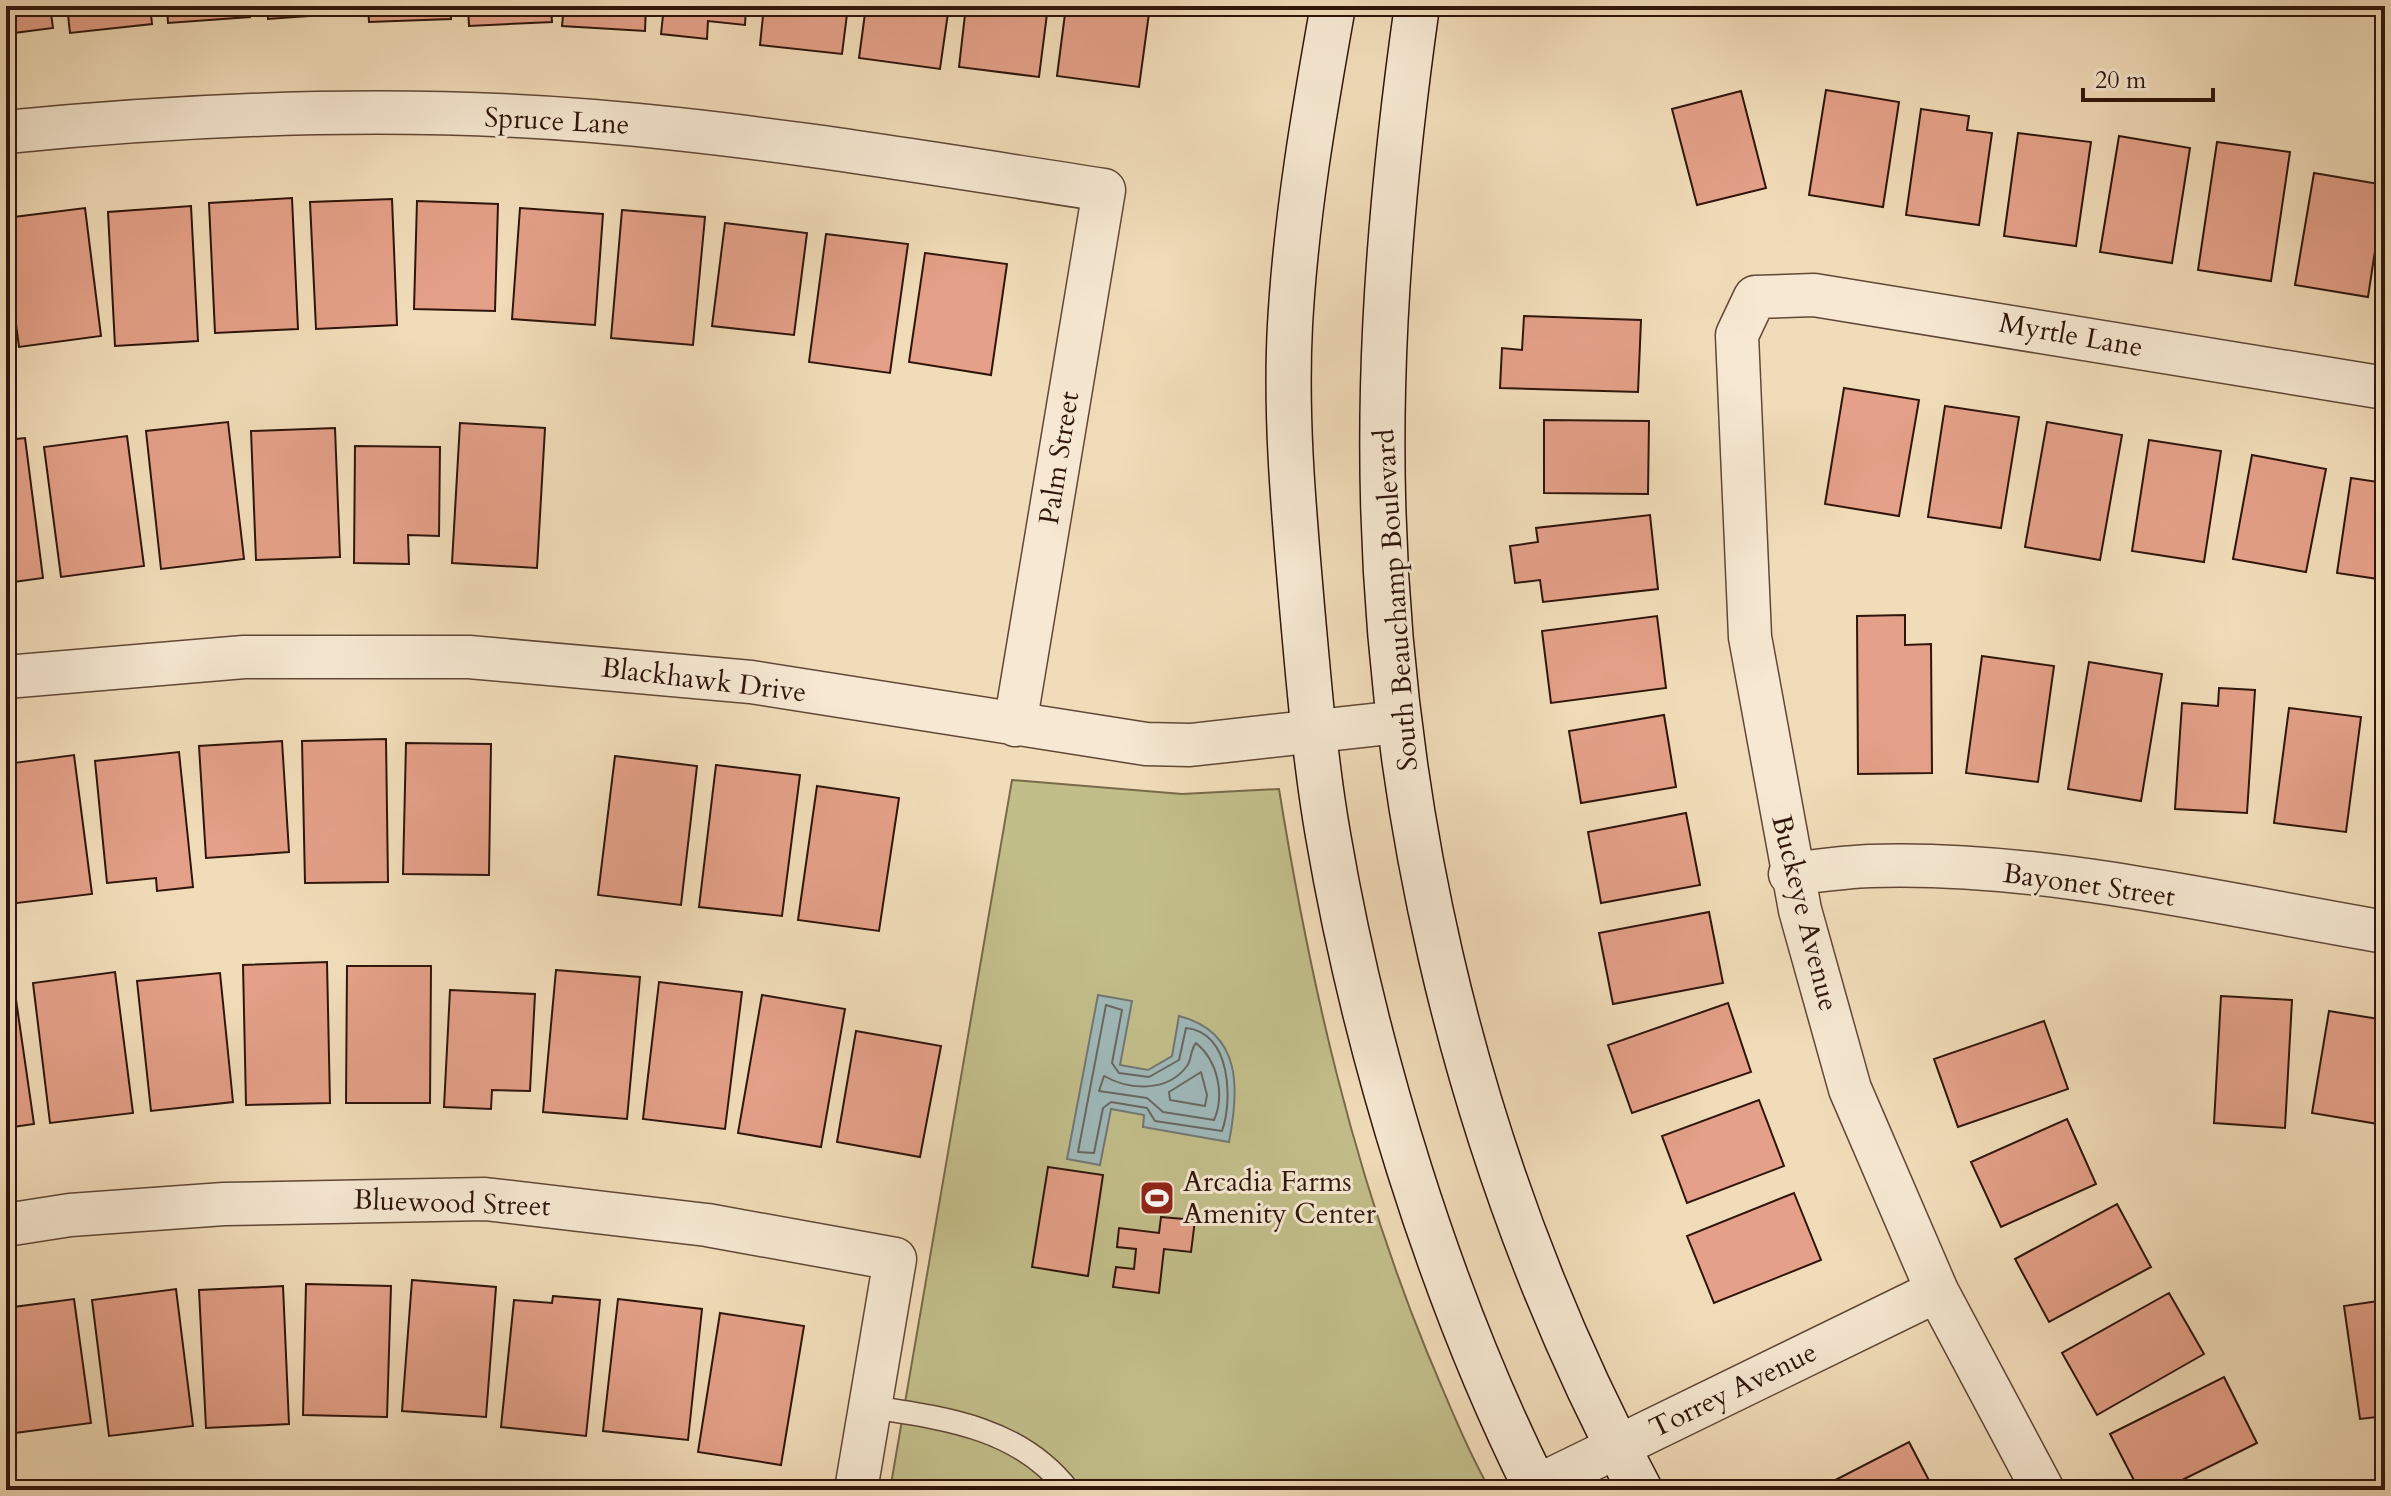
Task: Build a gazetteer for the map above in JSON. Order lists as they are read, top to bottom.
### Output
{
  "streets": {
    "street": [
      "Spruce Lane",
      "Myrtle Lane",
      "Palm Street",
      "South Beauchamp Boulevard",
      "Blackhawk Drive",
      "Bayonet Street",
      "Buckeye Avenue",
      "Bluewood Street",
      "Torrey Avenue"
    ]
  },
  "crossings": [
    ["Spruce Lane", "Palm Street"],
    ["Myrtle Lane", "Buckeye Avenue"],
    ["Palm Street", "Blackhawk Drive"],
    ["South Beauchamp Boulevard", "Blackhawk Drive"],
    ["South Beauchamp Boulevard", "Torrey Avenue"],
    ["Bayonet Street", "Buckeye Avenue"],
    ["Buckeye Avenue", "Torrey Avenue"]
  ],
  "places": {
    "sports": ["Arcadia Farms Amenity Center"]
  },
  "scale_bar": "20 m"
}
